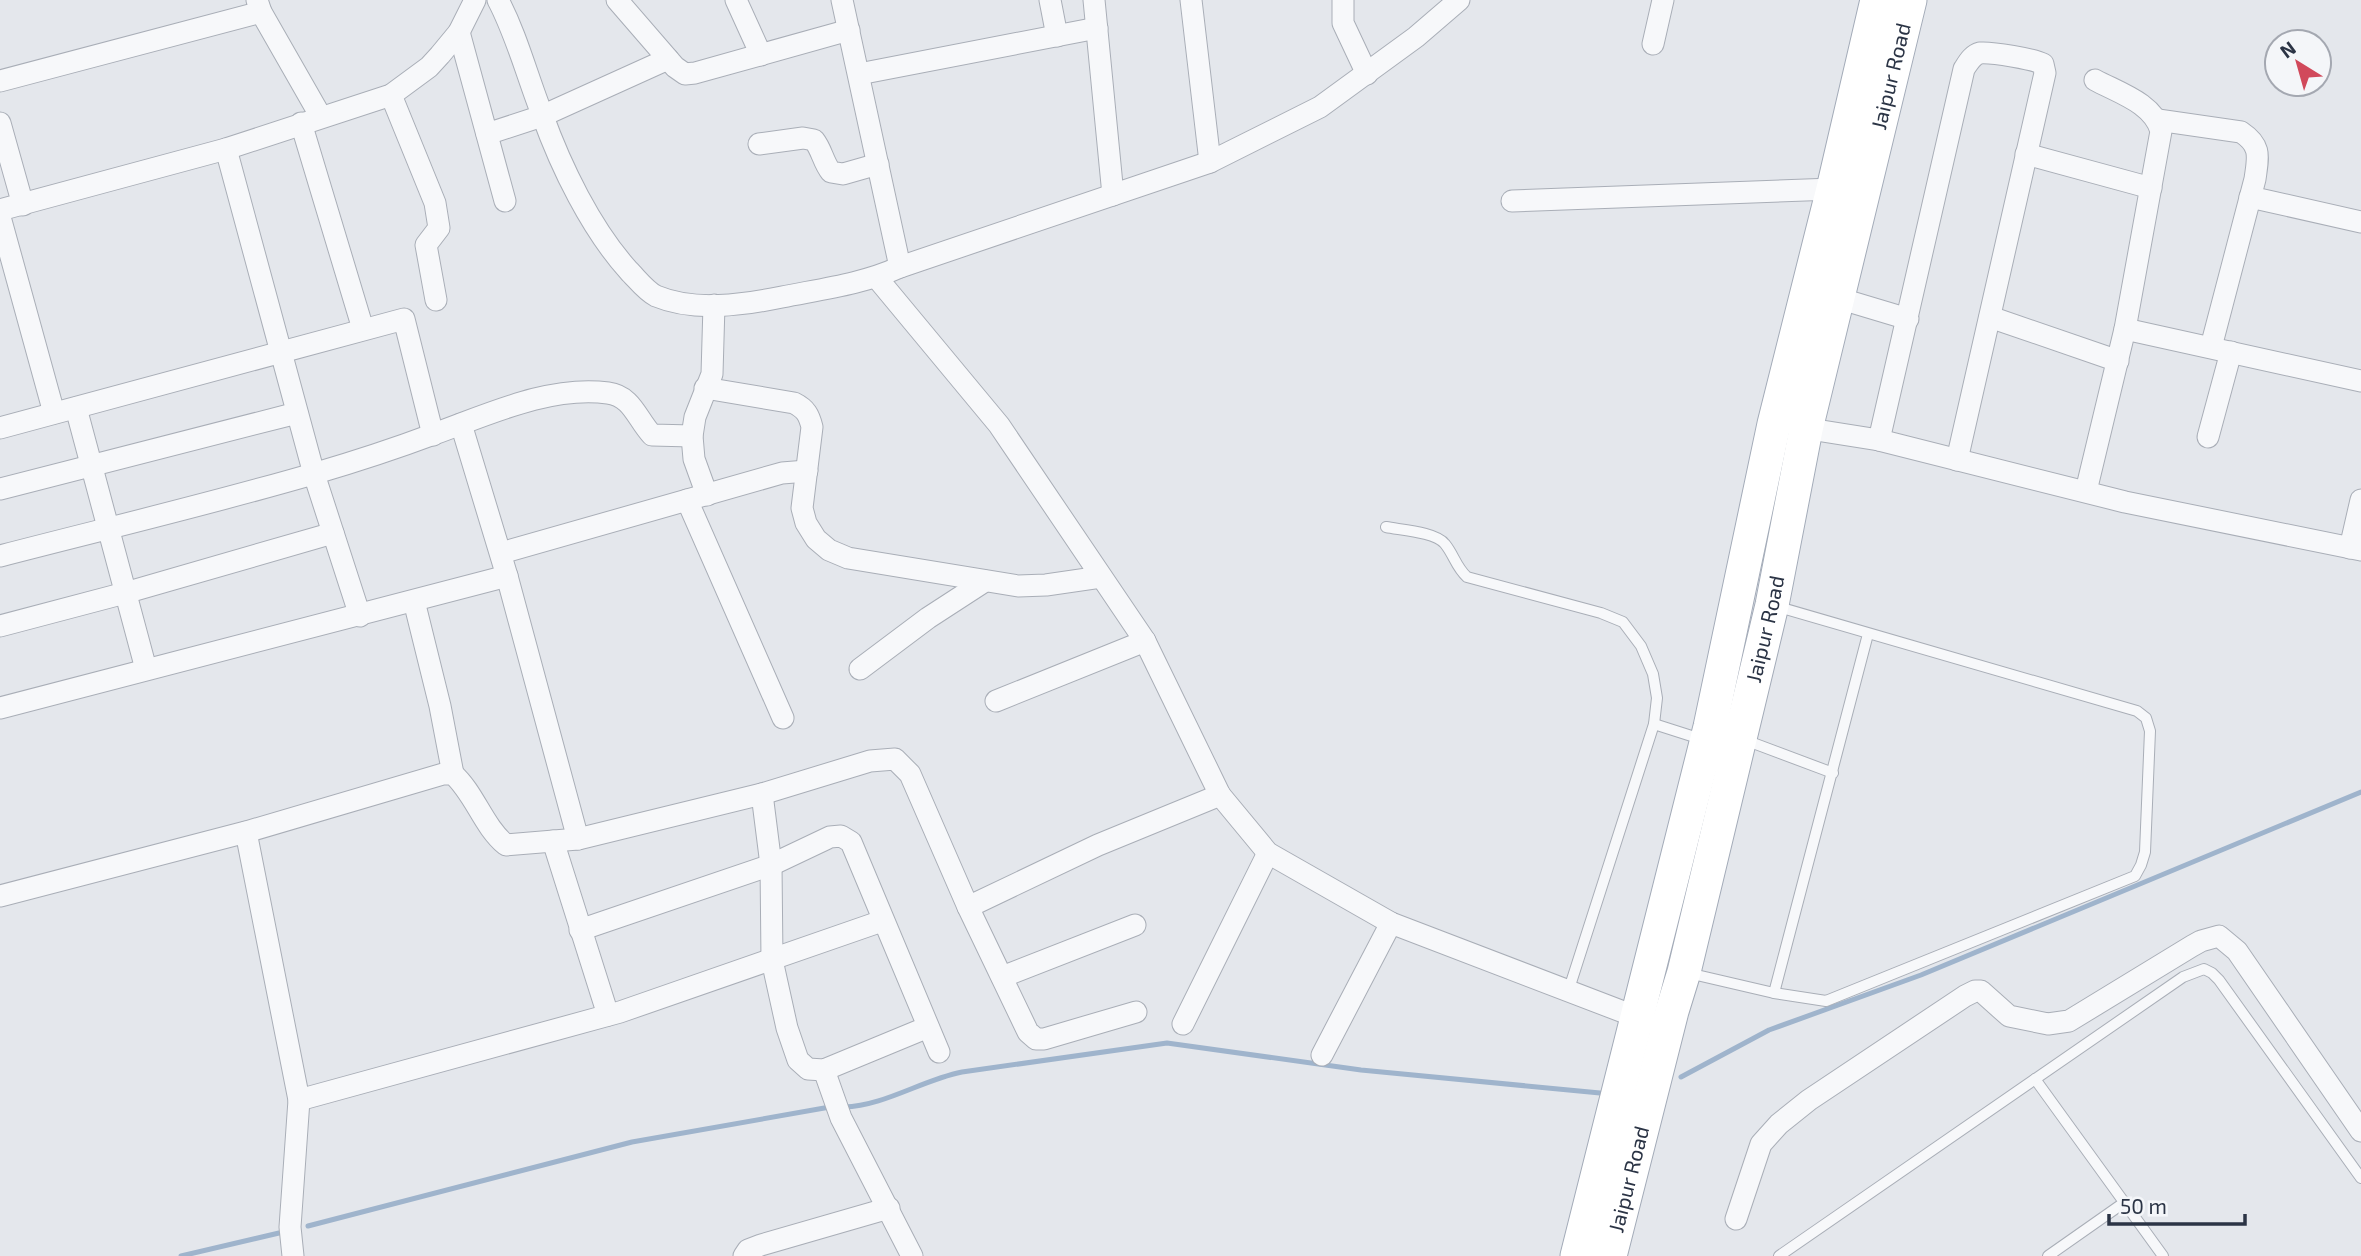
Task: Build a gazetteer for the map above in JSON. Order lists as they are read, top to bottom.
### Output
{
  "streets": {
    "main road": ["Jaipur Road"]
  },
  "scale_bar": "50 m",
  "north": "top left"
}
